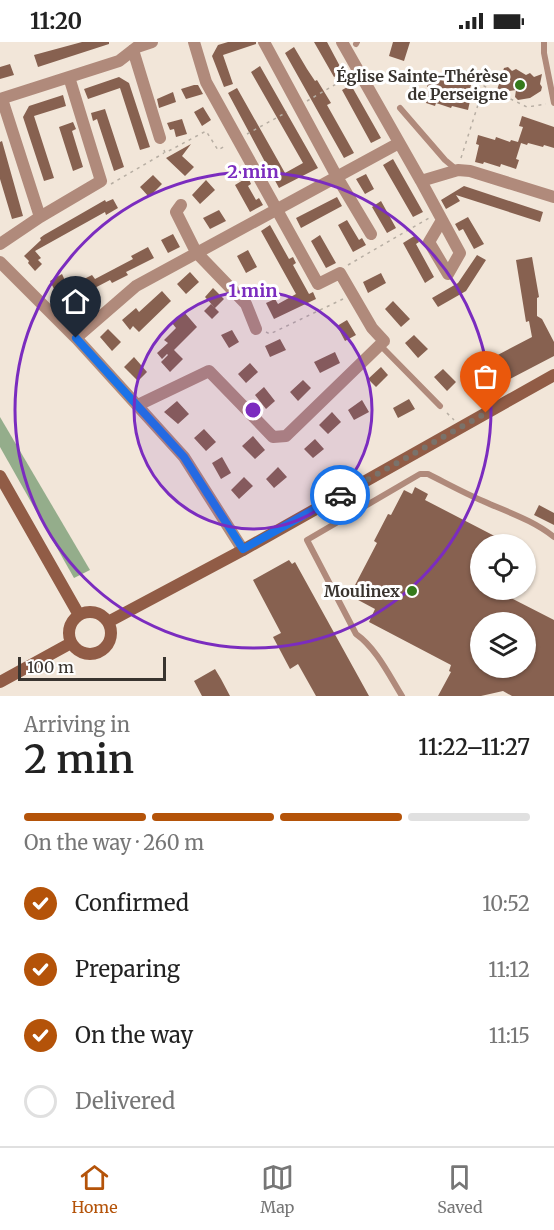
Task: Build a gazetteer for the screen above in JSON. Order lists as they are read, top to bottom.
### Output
{
  "places": ["Église Sainte-Thérèse de Perseigne", "Moulinex"],
  "scale_bar": "100 m",
  "page": {
    "status": "11:20",
    "scale": "100 m",
    "heading": ["2 min", "Arriving in", "11:22–11:27"],
    "bar": "On the way · 260 m",
    "list": [
      ["Confirmed", "10:52"],
      ["Preparing", "11:12"],
      ["On the way", "11:15"],
      "Delivered"
    ],
    "tabs": ["Home", "Map", "Saved"]
  },
  "rings": ["2 min", "1 min"]
}
